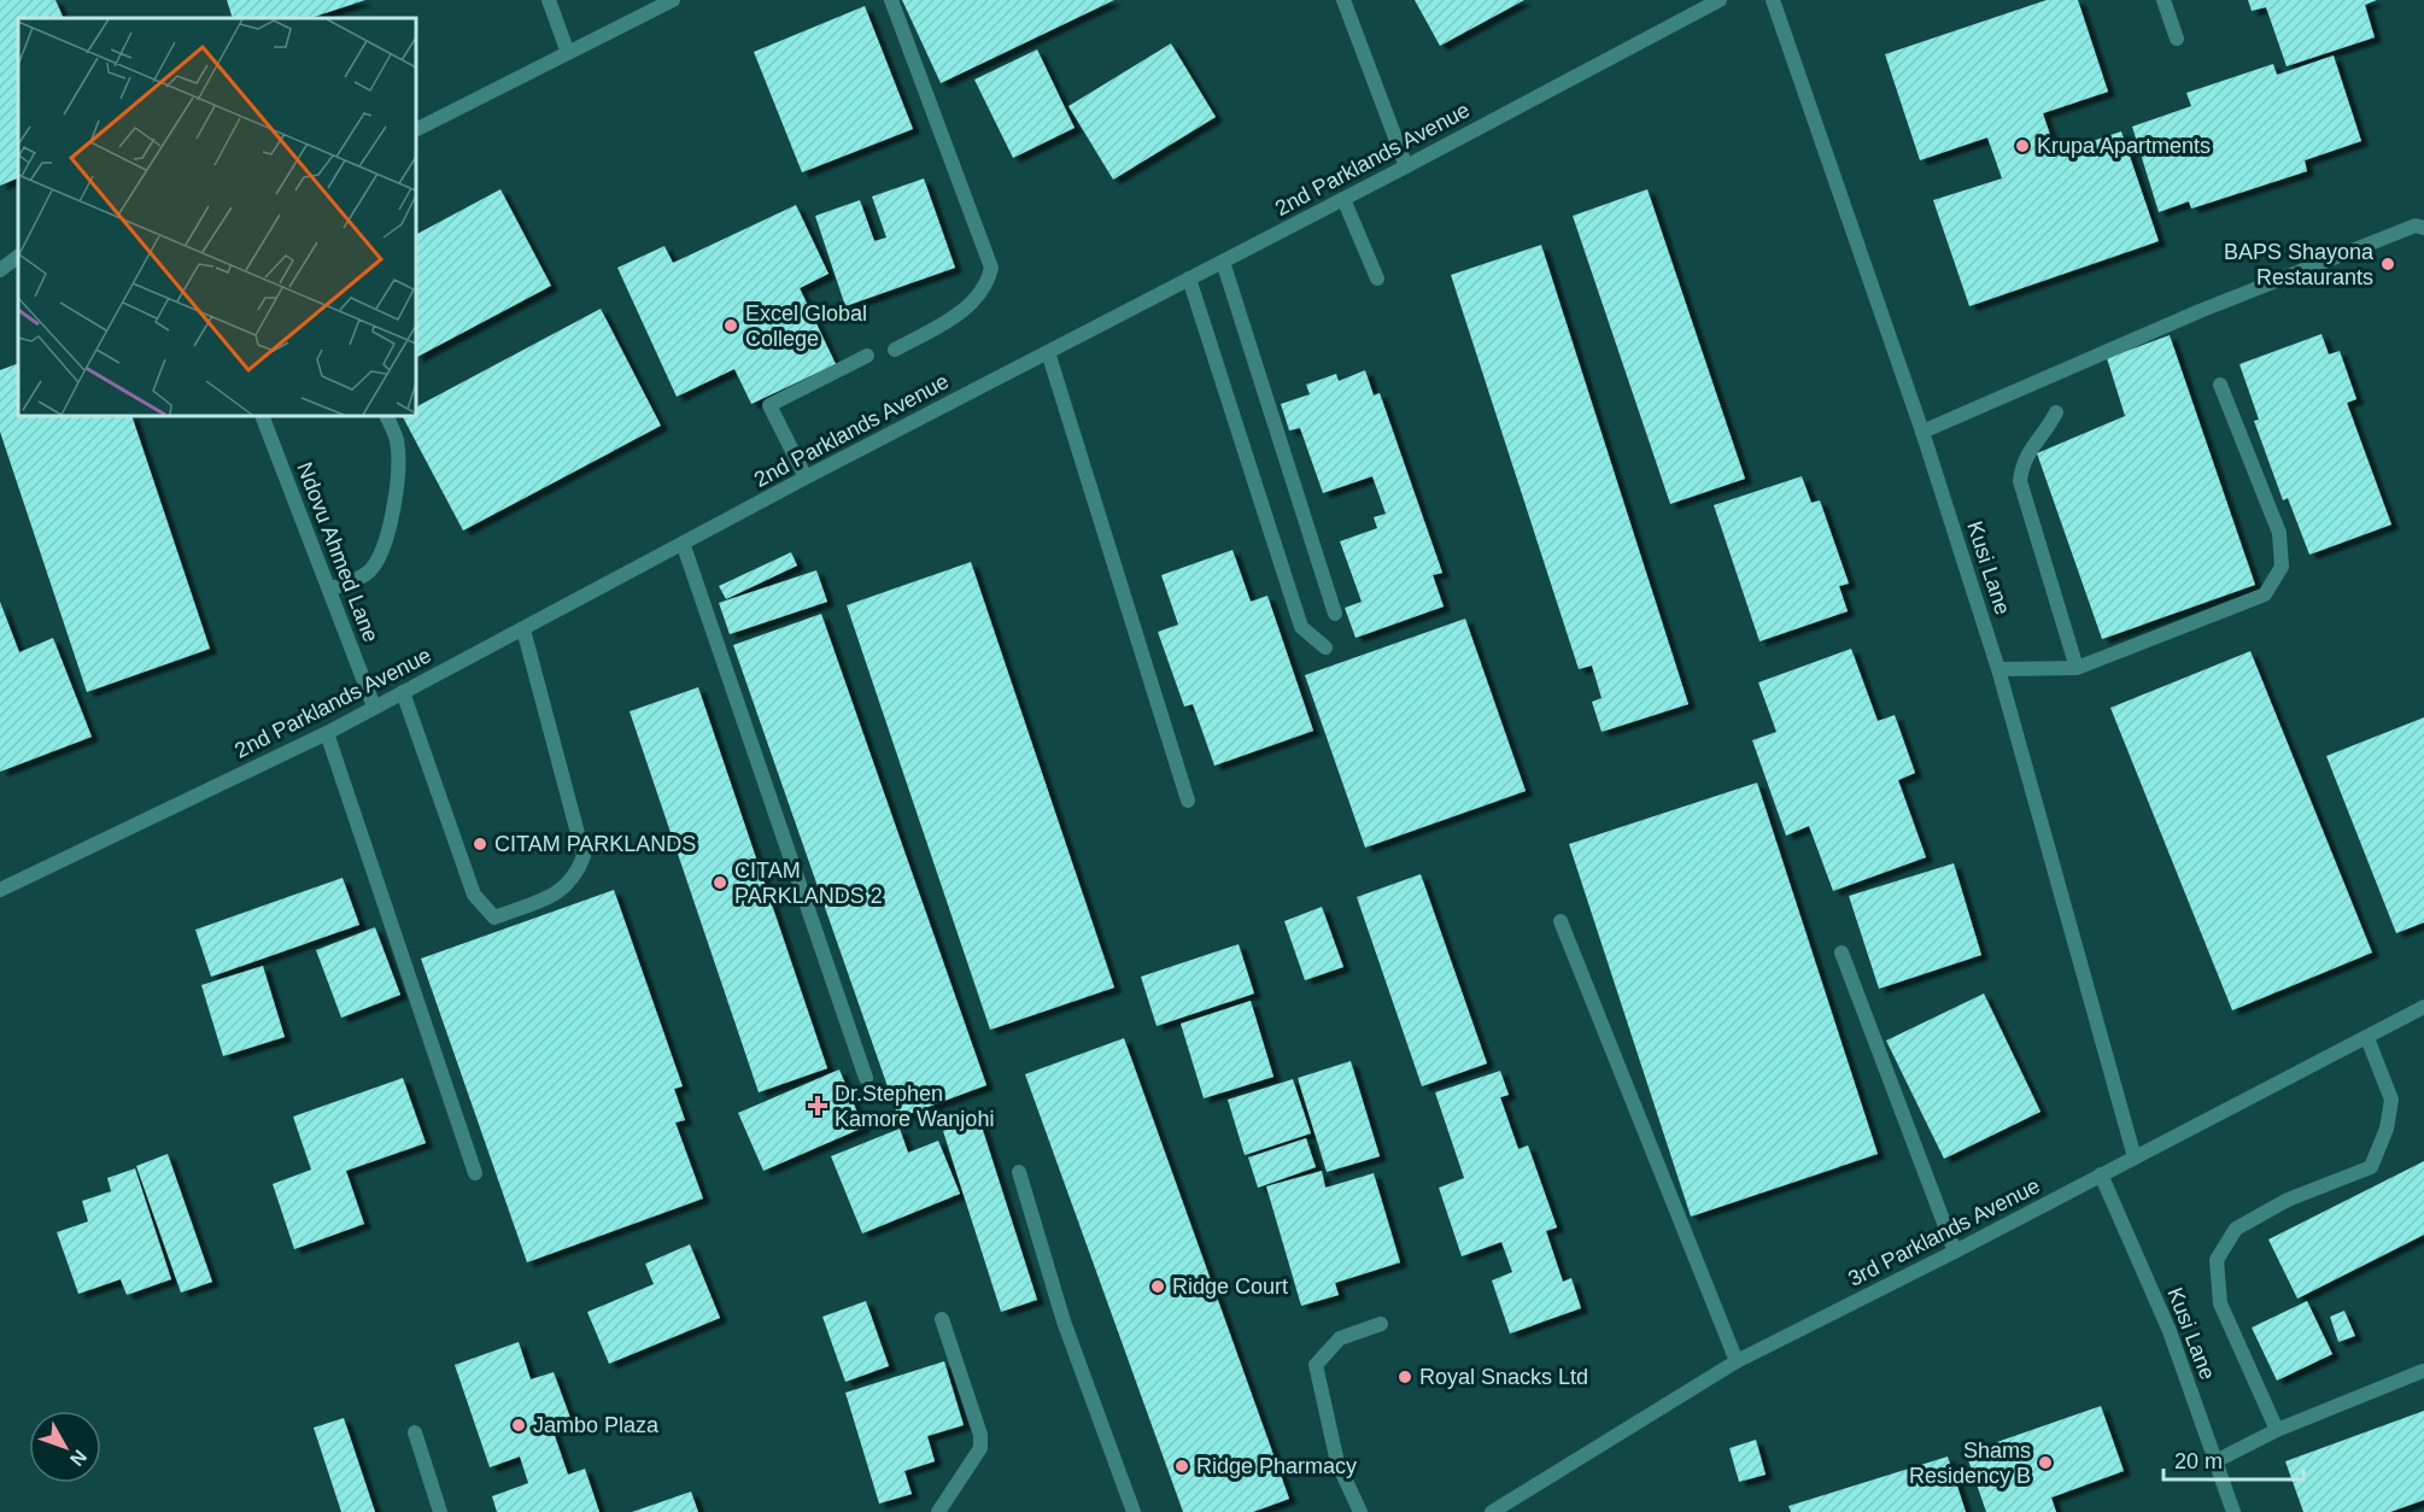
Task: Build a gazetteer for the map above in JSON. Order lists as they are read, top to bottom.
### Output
{
  "streets": {
    "street": [
      "2nd Parklands Avenue",
      "Ndovu Ahmed Lane",
      "Kusi Lane",
      "3rd Parklands Avenue"
    ]
  },
  "crossings": [
    ["2nd Parklands Avenue", "Ndovu Ahmed Lane"],
    ["Kusi Lane", "3rd Parklands Avenue"]
  ],
  "places": {
    "other": [
      "Krupa Apartments",
      "BAPS Shayona Restaurants",
      "Excel Global College",
      "CITAM PARKLANDS",
      "CITAM PARKLANDS 2",
      "Ridge Court",
      "Royal Snacks Ltd",
      "Jambo Plaza",
      "Shams Residency B",
      "Ridge Pharmacy"
    ],
    "health": ["Dr.Stephen Kamore Wanjohi"]
  },
  "scale_bar": "20 m",
  "north": "bottom right"
}
